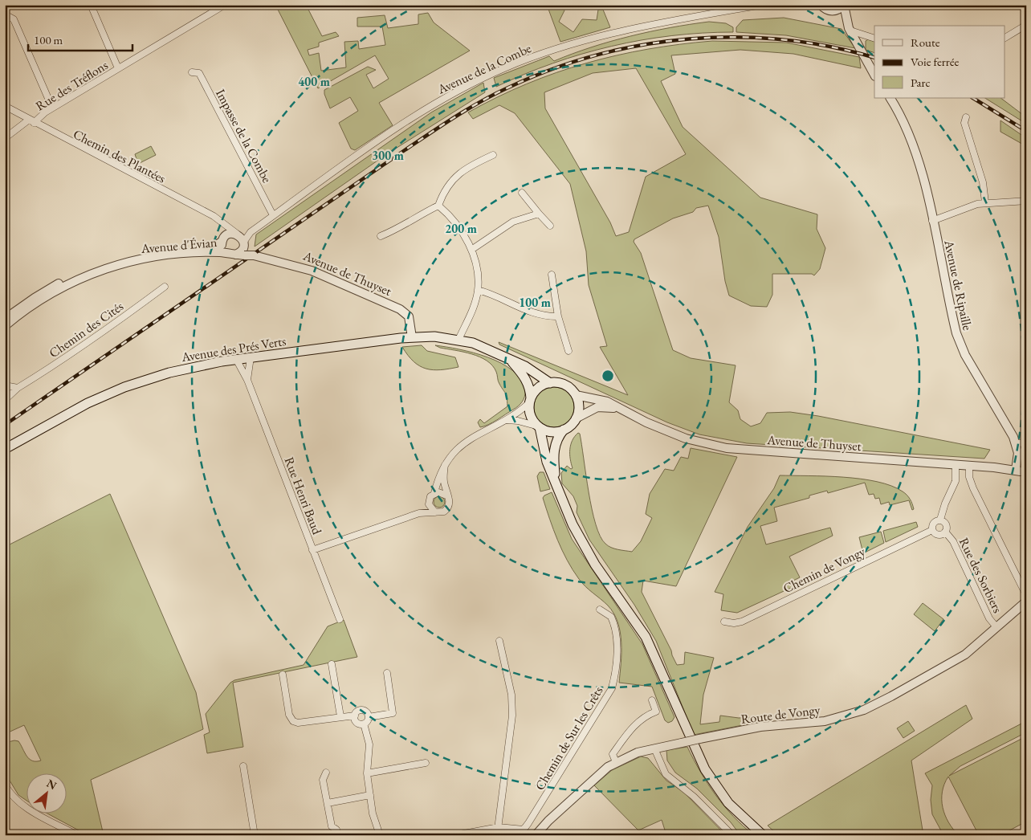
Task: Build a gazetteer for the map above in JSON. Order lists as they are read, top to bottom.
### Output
{
  "streets": {
    "main road": ["Avenue des Prés Verts"],
    "street": [
      "Avenue de la Combe",
      "Rue des Tréflons",
      "Impasse de la Combe",
      "Chemin des Plantées",
      "Avenue d'Évian",
      "Avenue de Thuyset",
      "Avenue de Ripaille",
      "Chemin des Cités",
      "Rue Henri Baud",
      "Chemin de Vongy",
      "Rue des Sorbiers",
      "Route de Vongy",
      "Chemin de Sur les Crêts"
    ]
  },
  "crossings": [
    ["Avenue de la Combe", "Impasse de la Combe"],
    ["Avenue de la Combe", "Chemin des Plantées"],
    ["Avenue de la Combe", "Avenue d'Évian"],
    ["Avenue de la Combe", "Avenue de Thuyset"],
    ["Rue des Tréflons", "Chemin des Plantées"],
    ["Chemin des Plantées", "Avenue d'Évian"],
    ["Avenue d'Évian", "Avenue de Thuyset"],
    ["Avenue de Thuyset", "Avenue de Ripaille"],
    ["Avenue de Thuyset", "Avenue des Prés Verts"],
    ["Avenue des Prés Verts", "Rue Henri Baud"],
    ["Chemin de Vongy", "Rue des Sorbiers"],
    ["Rue des Sorbiers", "Route de Vongy"]
  ],
  "legend": ["Route", "Voie ferrée", "Parc"],
  "scale_bar": "100 m",
  "north": "top right",
  "rings": [
    "400 m",
    "300 m",
    "200 m",
    "100 m"
  ]
}
